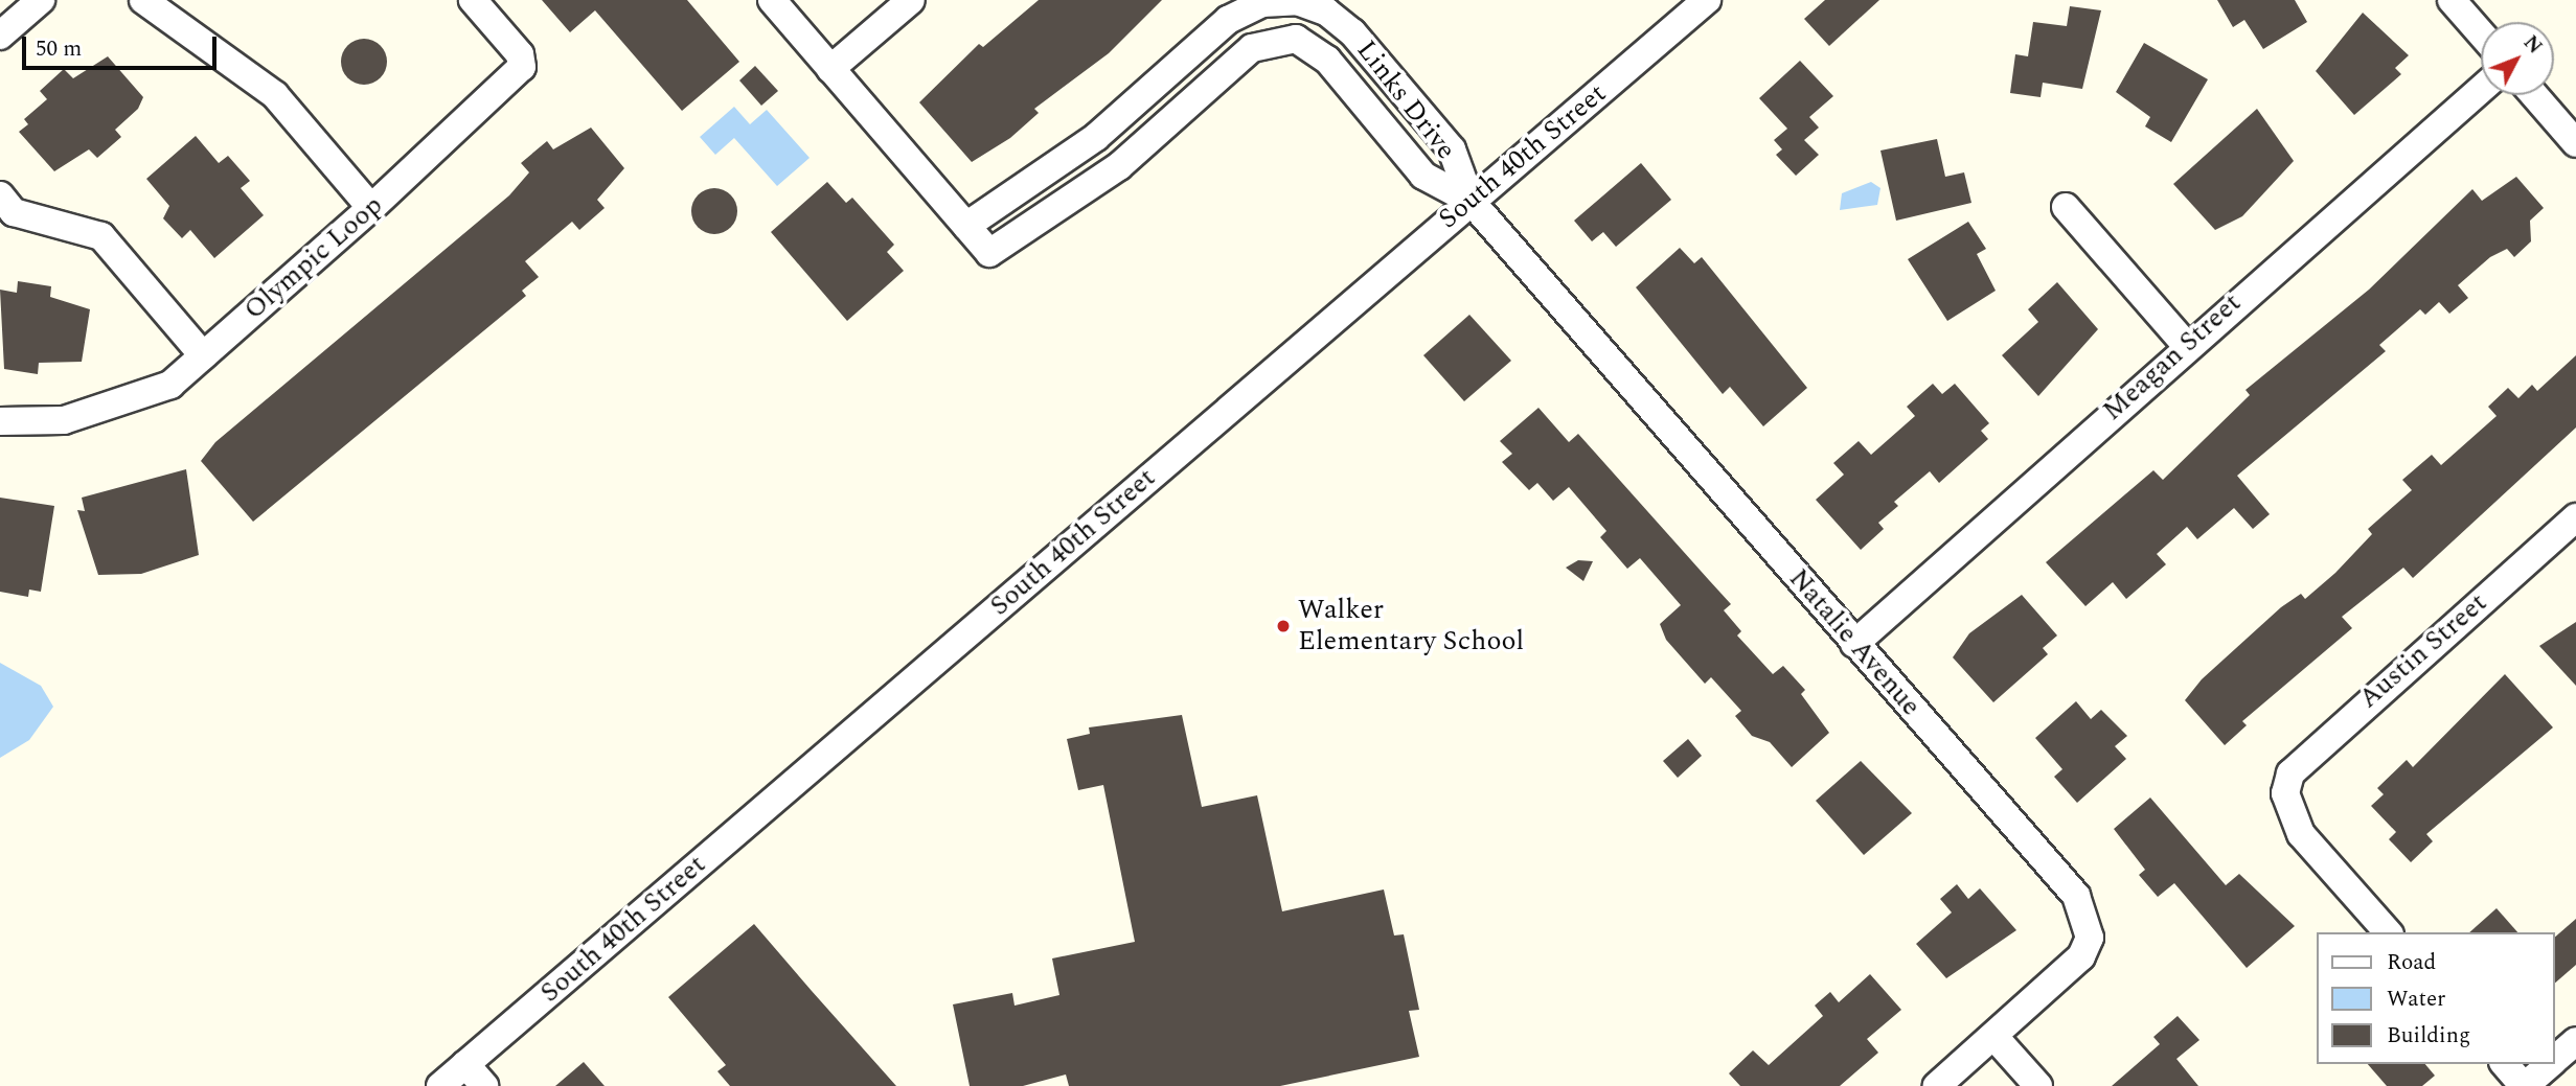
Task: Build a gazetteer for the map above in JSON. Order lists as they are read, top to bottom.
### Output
{
  "streets": {
    "street": [
      "Links Drive",
      "South 40th Street",
      "Olympic Loop",
      "Meagan Street",
      "Natalie Avenue",
      "Austin Street"
    ]
  },
  "crossings": [
    ["Links Drive", "South 40th Street"],
    ["Links Drive", "Natalie Avenue"],
    ["South 40th Street", "Natalie Avenue"],
    ["Meagan Street", "Natalie Avenue"]
  ],
  "places": ["Walker Elementary School"],
  "legend": ["Road", "Water", "Building"],
  "scale_bar": "50 m",
  "north": "top right"
}
